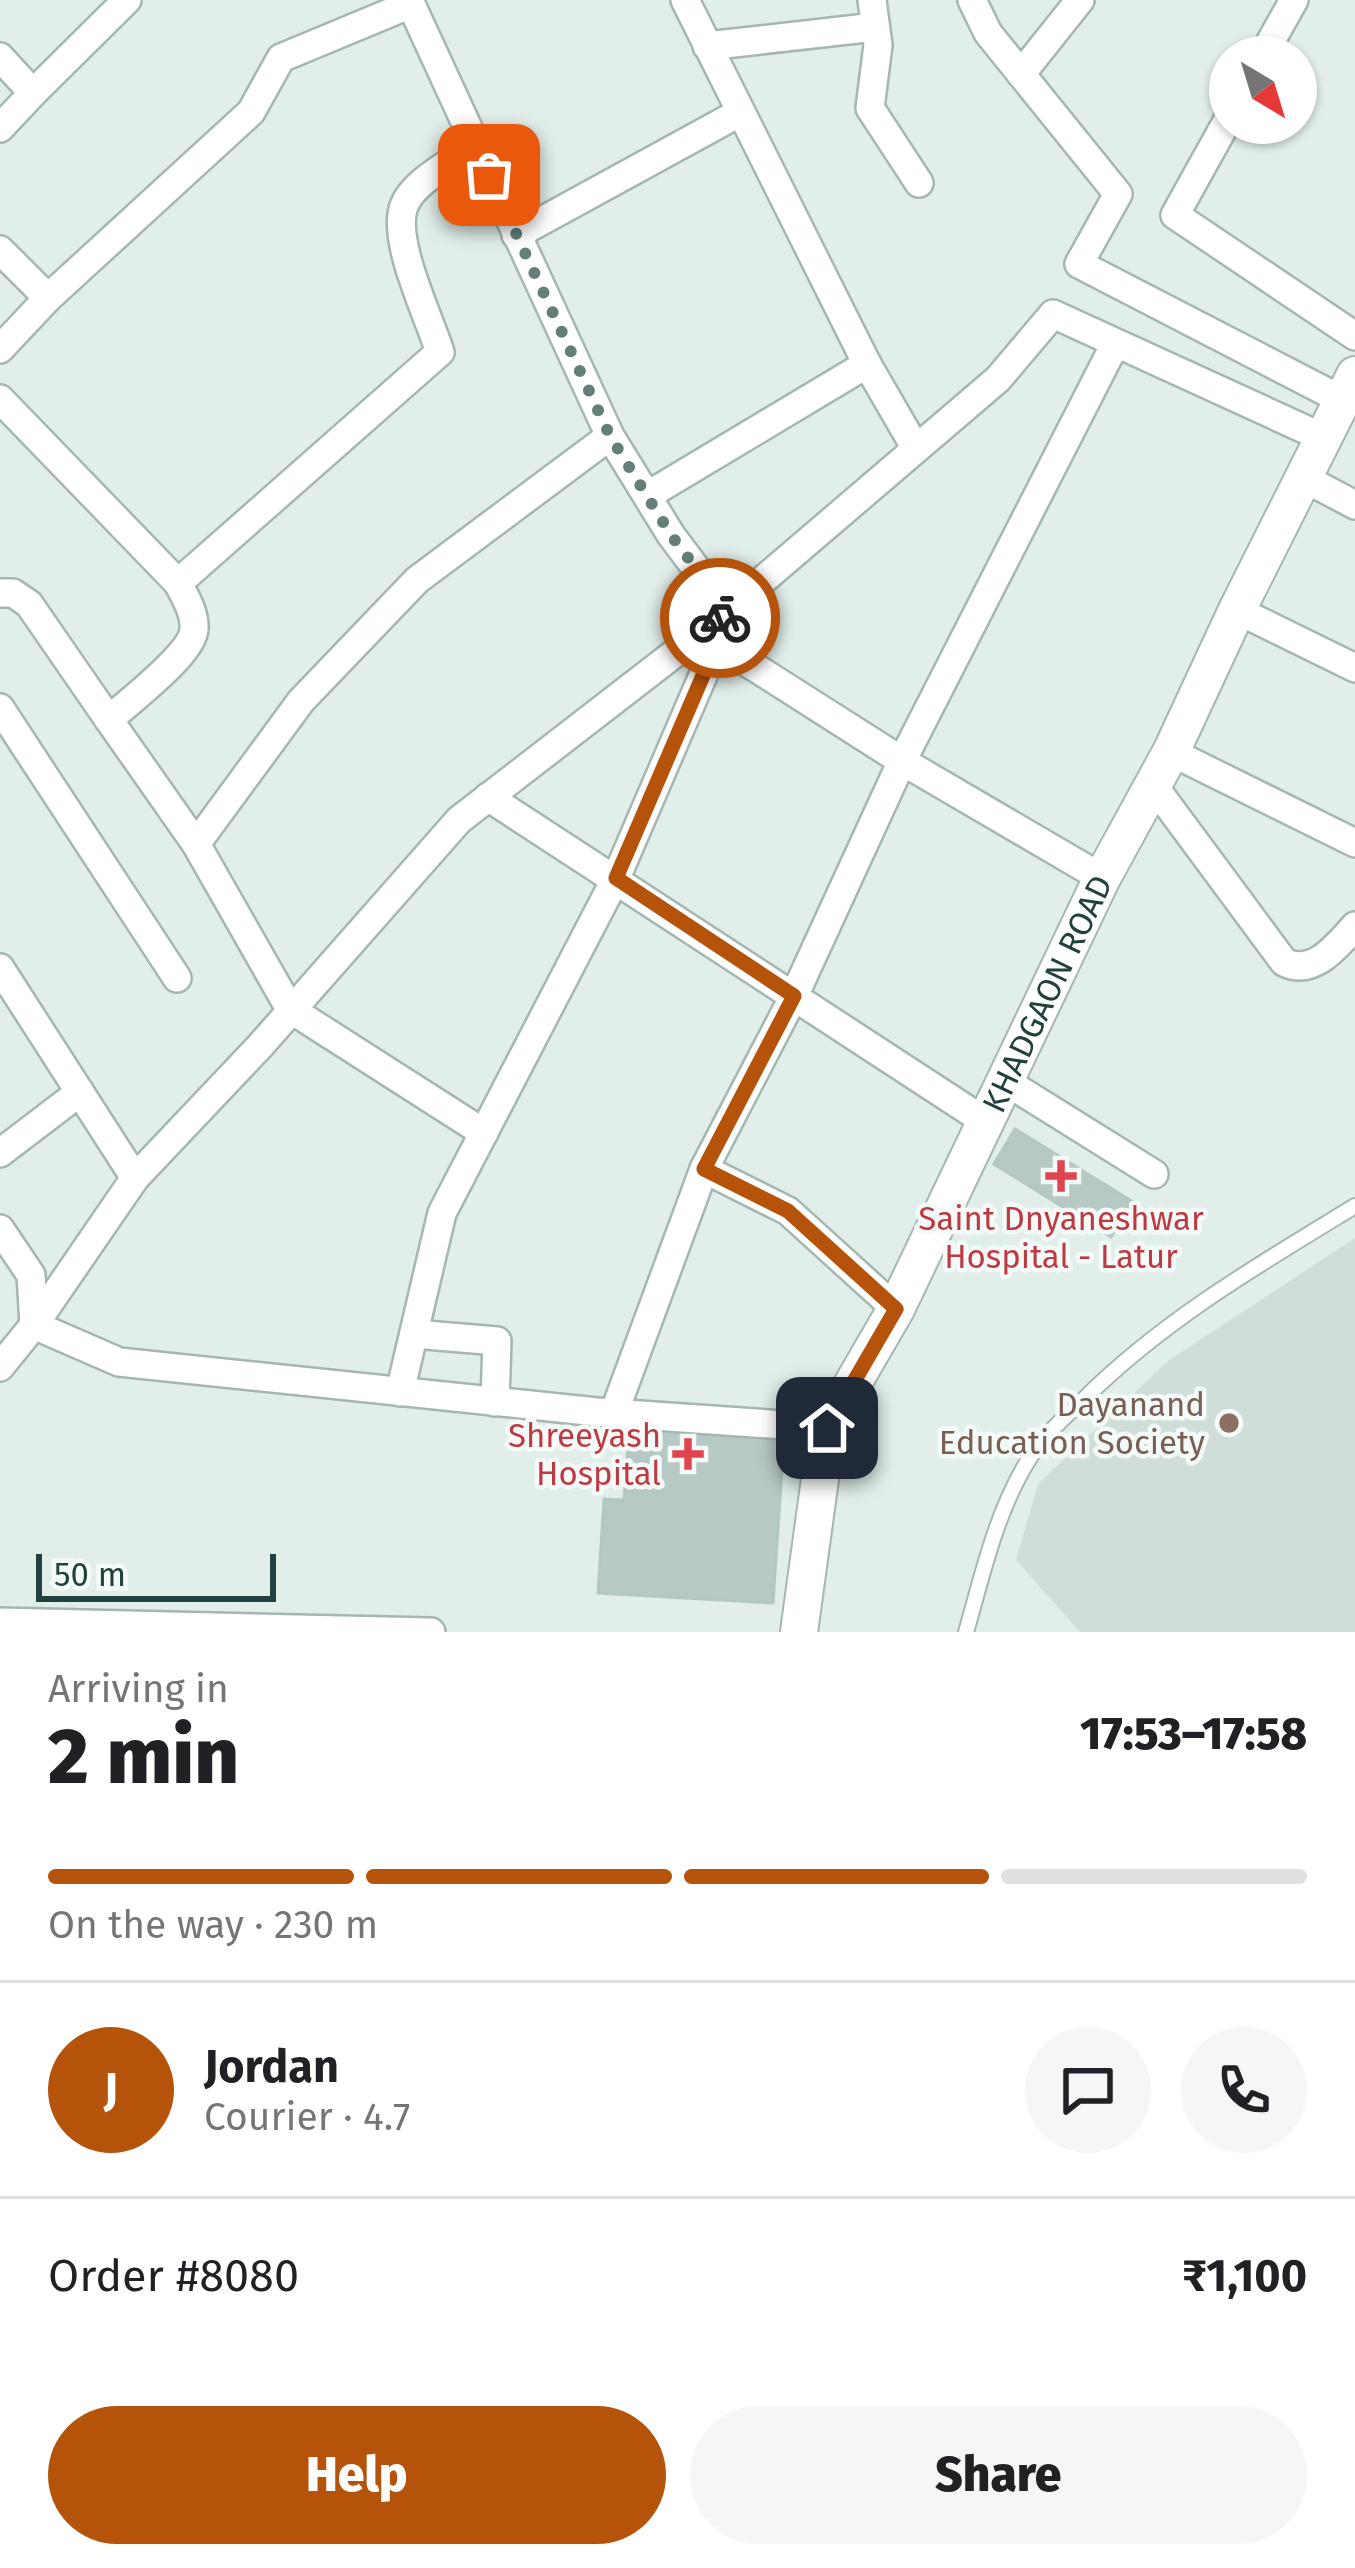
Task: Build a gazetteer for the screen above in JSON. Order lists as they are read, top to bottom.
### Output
{
  "streets": {
    "street": ["KHADGAON ROAD"]
  },
  "places": {
    "health": ["Saint Dnyaneshwar Hospital - Latur", "Shreeyash Hospital"],
    "other": ["Dayanand Education Society"]
  },
  "scale_bar": "50 m",
  "north": "bottom right",
  "page": {
    "scale": "50 m",
    "heading": ["2 min", "Arriving in", "17:53–17:58"],
    "panel": [
      "Jordan",
      "Courier · 4.7",
      "Order #8080",
      "₹1,100"
    ],
    "bar": "On the way · 230 m",
    "round": "J",
    "buttons": ["Help", "Share"]
  }
}
